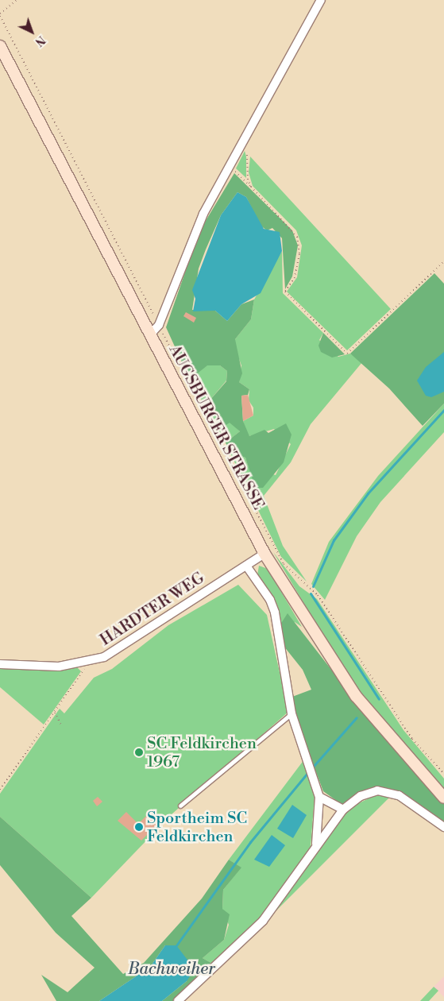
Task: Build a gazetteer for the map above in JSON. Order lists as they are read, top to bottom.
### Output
{
  "streets": {
    "main road": ["AUGSBURGER STRASSE"],
    "street": ["HARDTER WEG"]
  },
  "crossings": [
    ["AUGSBURGER STRASSE", "HARDTER WEG"]
  ],
  "water": ["Bachweiher"],
  "places": ["SC Feldkirchen 1967", "Sportheim SC Feldkirchen"],
  "north": "bottom right"
}
